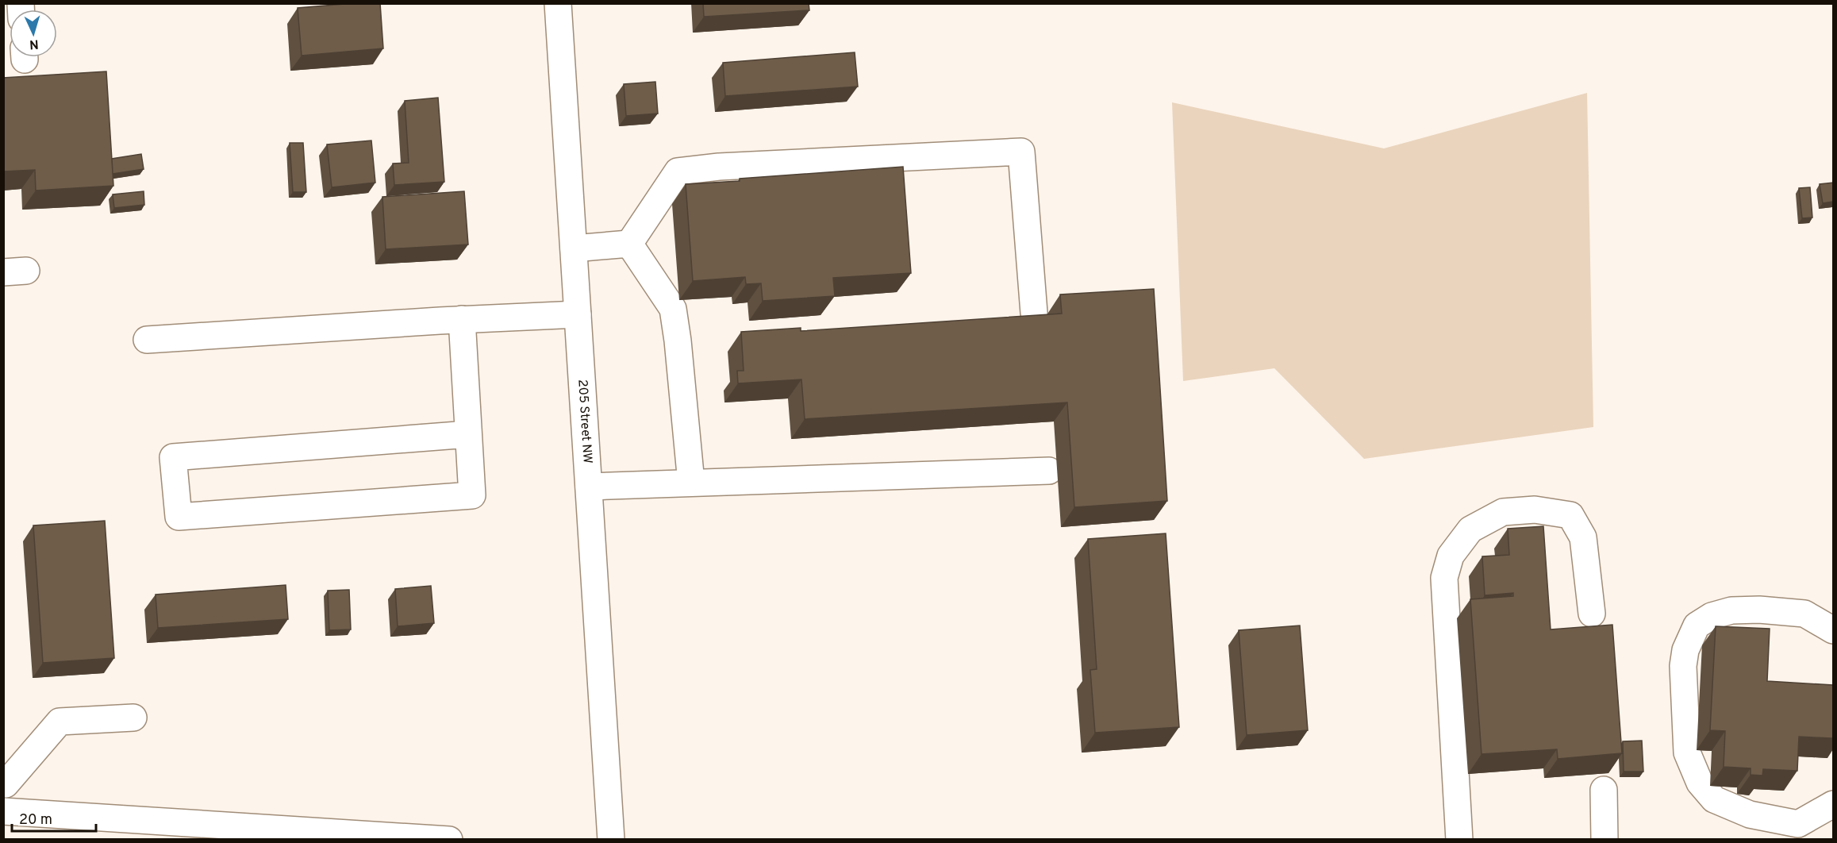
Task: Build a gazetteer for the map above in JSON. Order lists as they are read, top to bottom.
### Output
{
  "streets": {
    "street": ["205 Street NW"]
  },
  "scale_bar": "20 m",
  "north": "bottom"
}
